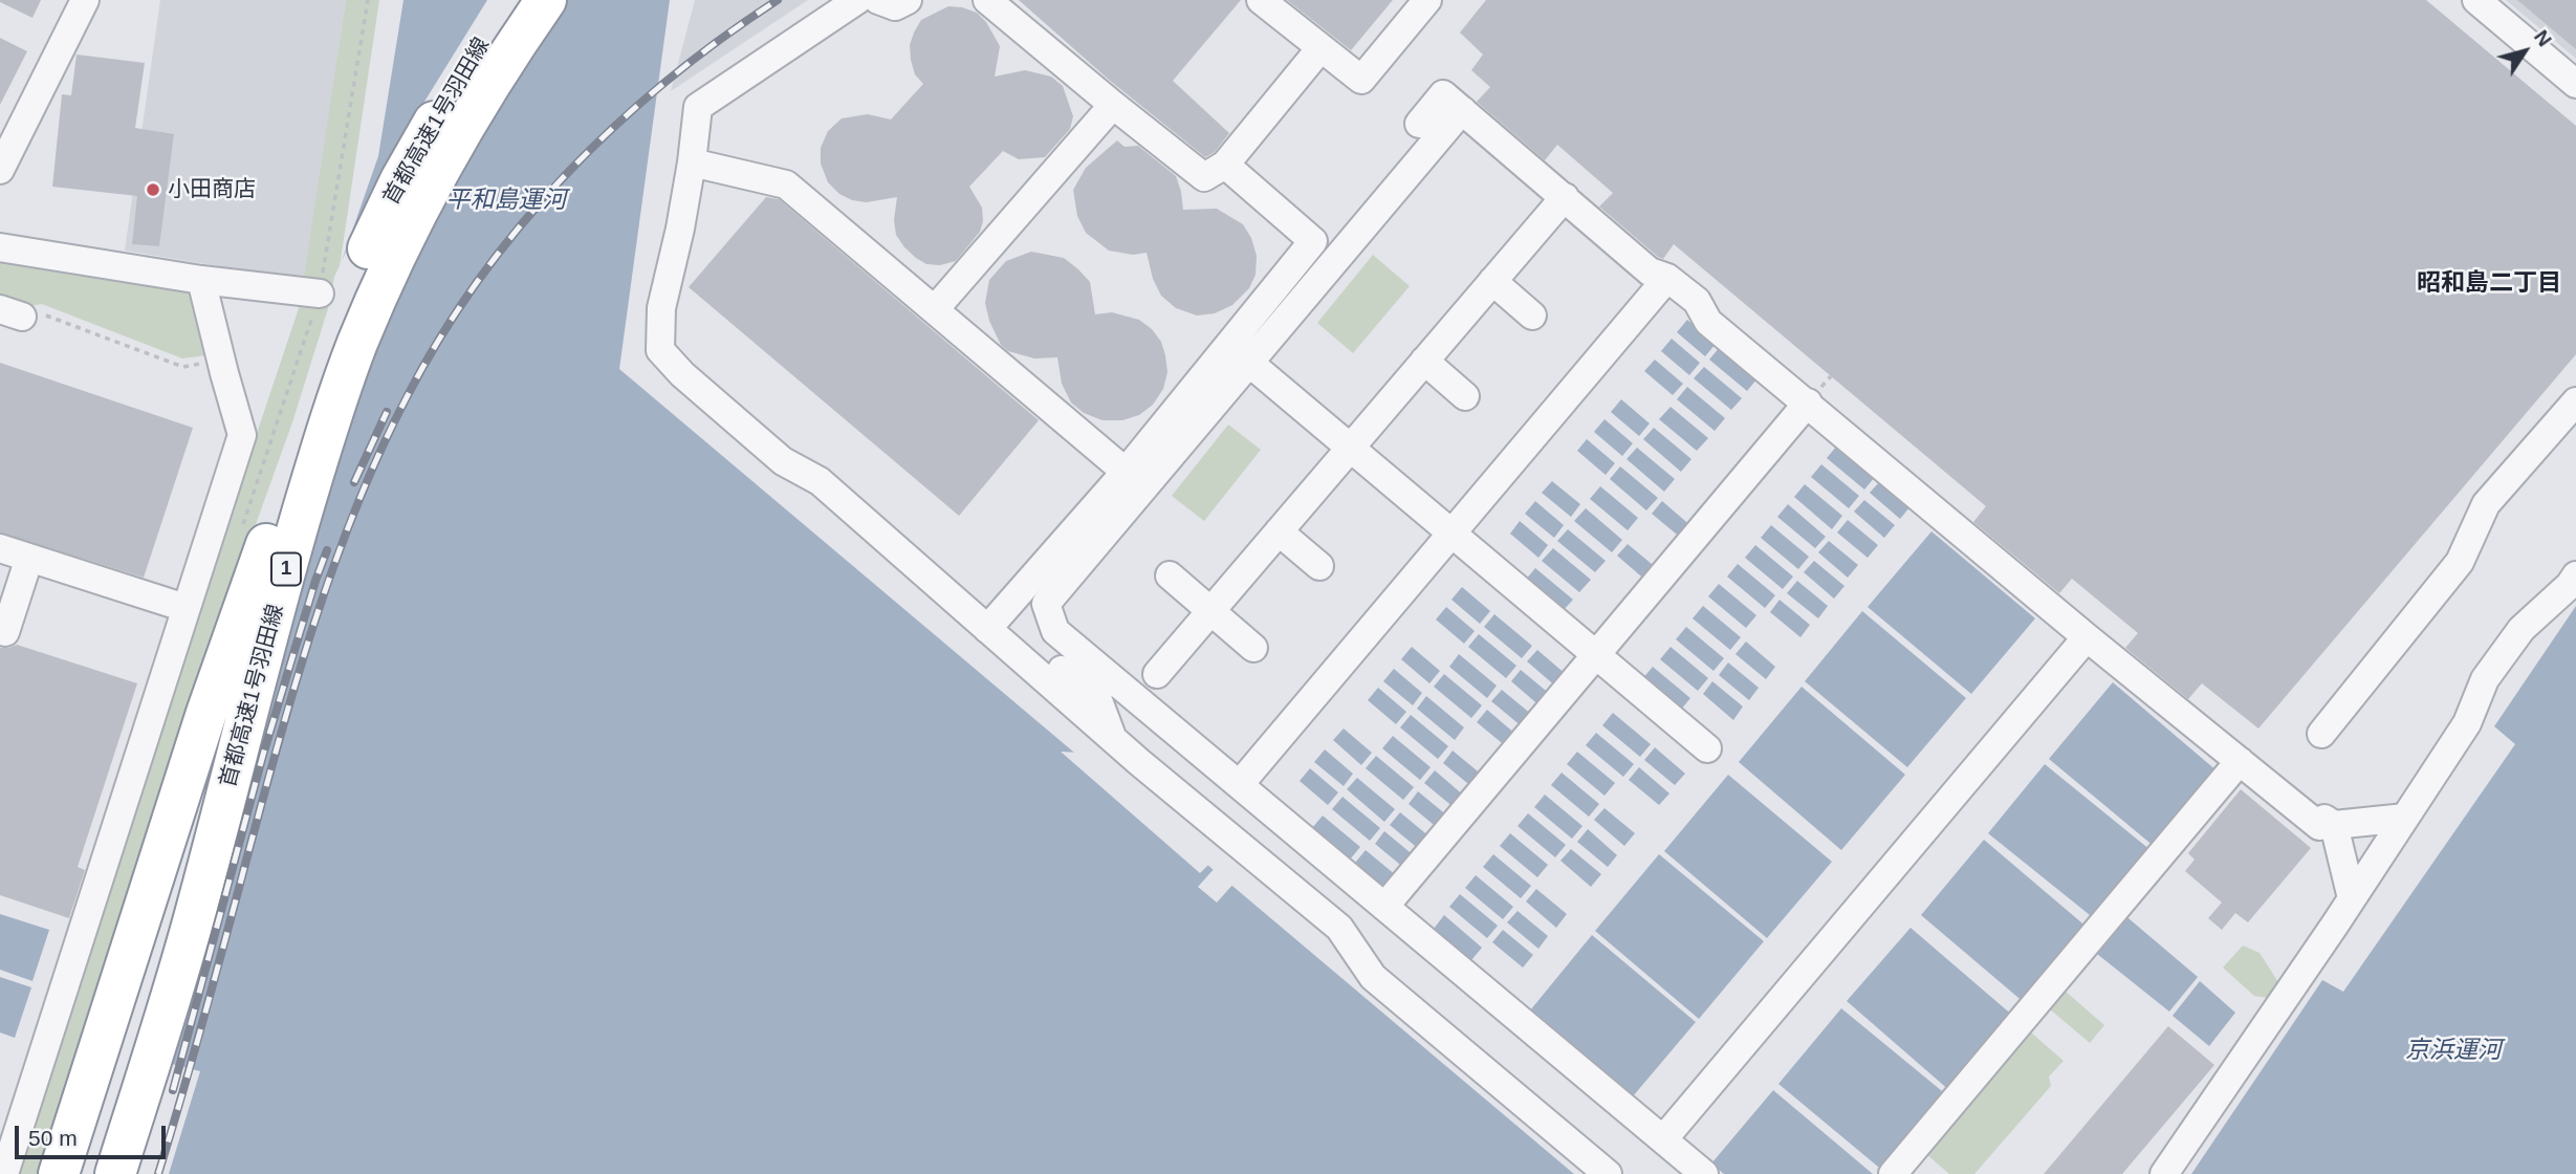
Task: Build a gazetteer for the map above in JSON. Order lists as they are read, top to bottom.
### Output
{
  "streets": {
    "highway": ["首都高速1号羽田線", "1"]
  },
  "districts": ["昭和島二丁目"],
  "water": ["平和島運河", "京浜運河"],
  "places": ["小田商店"],
  "scale_bar": "50 m",
  "north": "top right"
}
